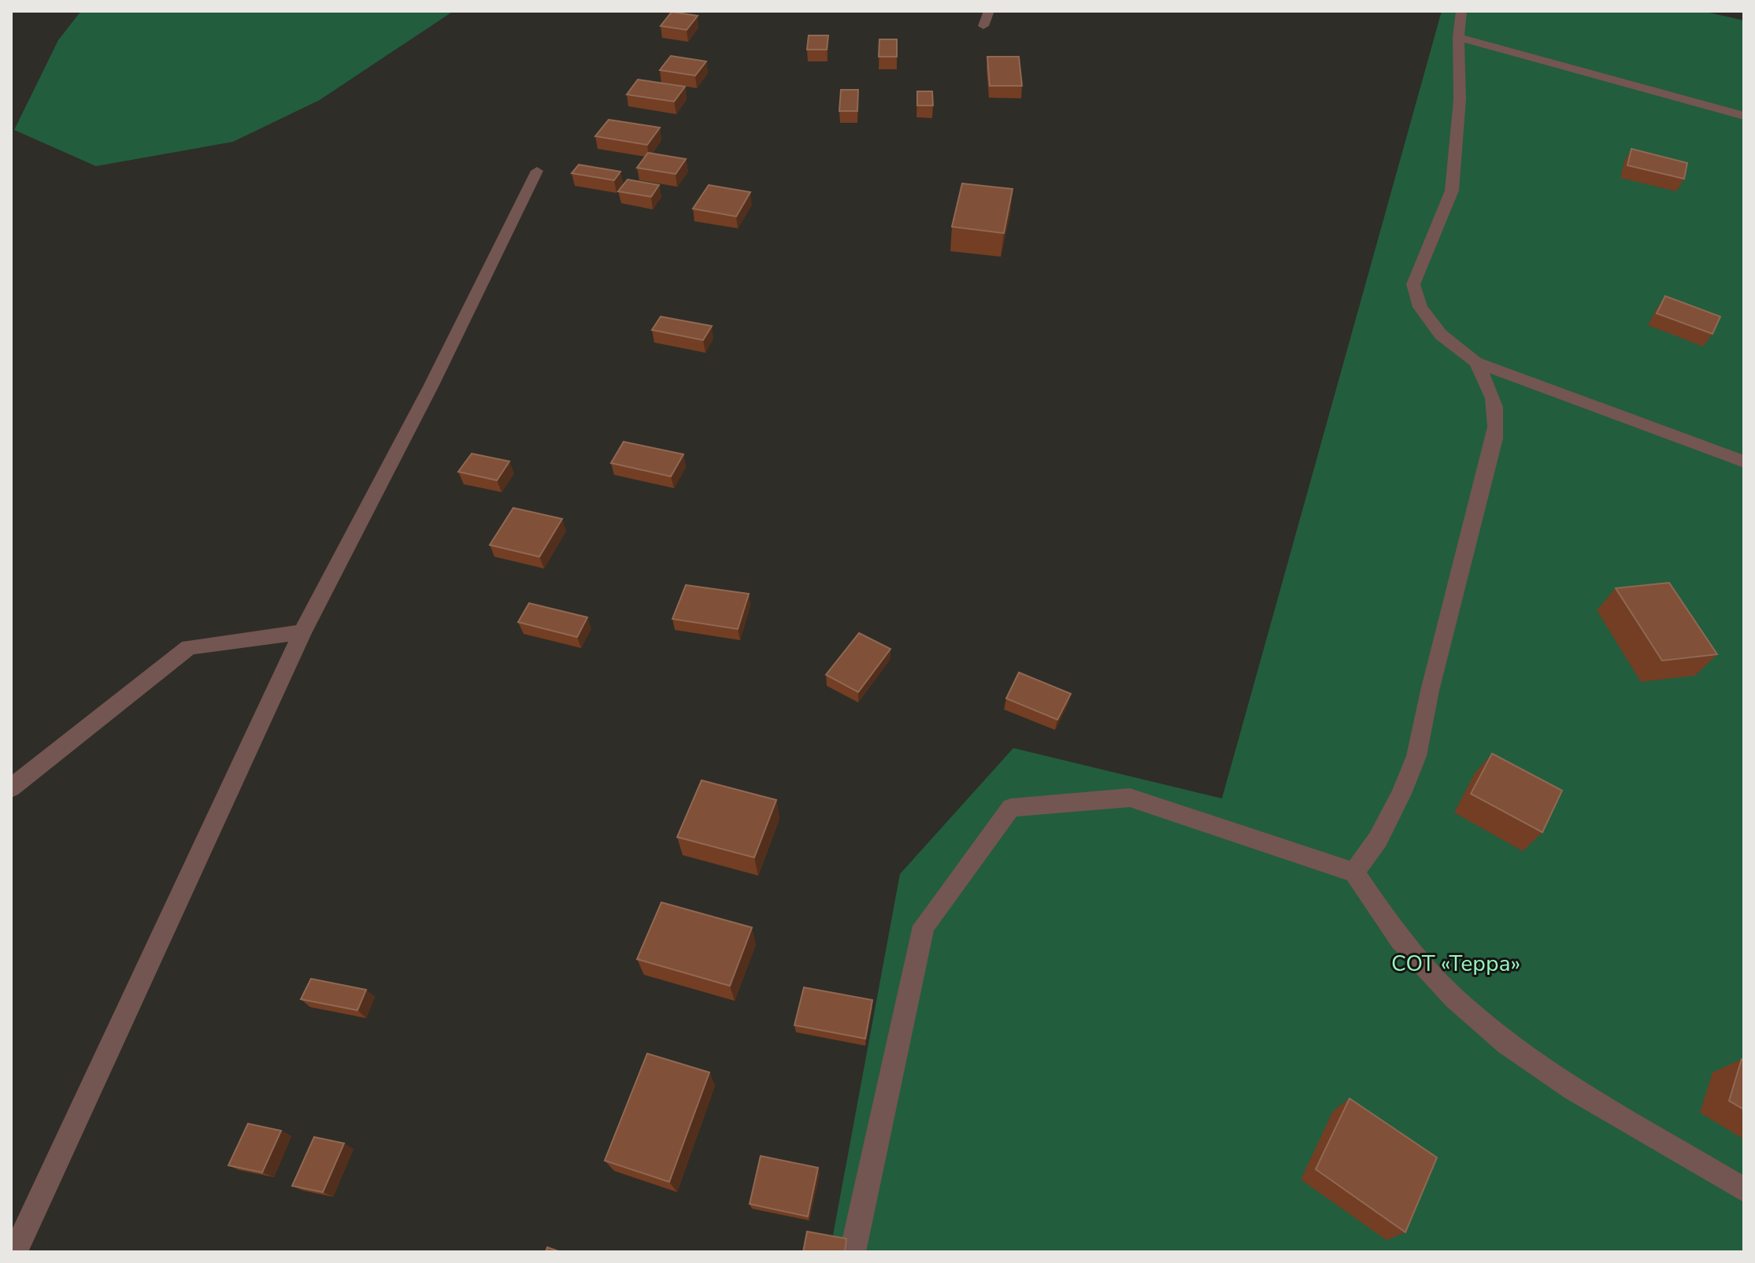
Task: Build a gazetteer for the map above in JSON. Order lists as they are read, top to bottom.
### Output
{
  "parks": ["СОТ «Терра»"]
}
